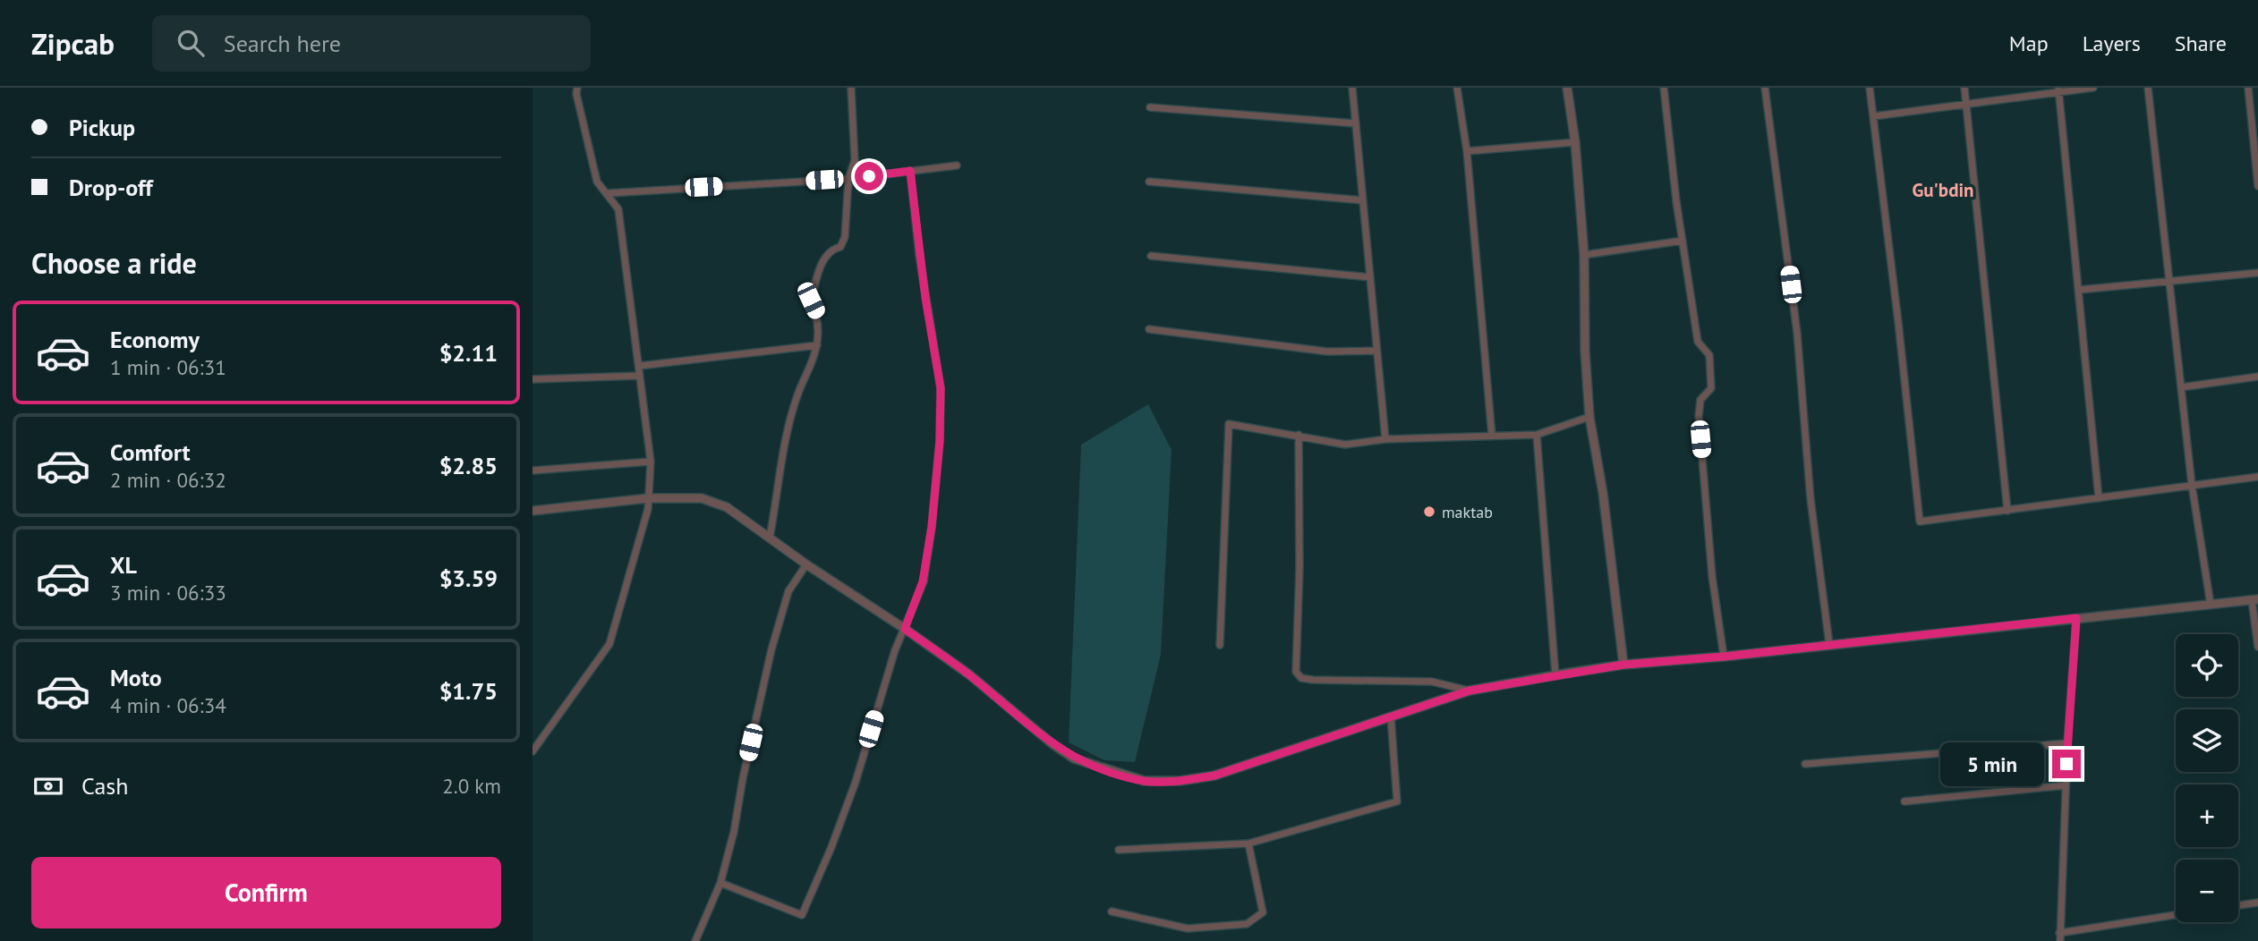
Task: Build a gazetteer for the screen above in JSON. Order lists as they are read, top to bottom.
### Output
{
  "districts": ["Gu'bdin"],
  "places": ["maktab"],
  "page": {
    "header": "Zipcab",
    "search": "Search here",
    "nav": ["Map", "Layers", "Share"],
    "banner": ["Pickup", "Drop-off"],
    "heading": "Choose a ride",
    "list": [
      {
        "name": "Economy",
        "note": "1 min · 06:31",
        "value": "$2.11"
      },
      {
        "name": "Comfort",
        "note": "2 min · 06:32",
        "value": "$2.85"
      },
      {
        "name": "XL",
        "note": "3 min · 06:33",
        "value": "$3.59"
      },
      {
        "name": "Moto",
        "note": "4 min · 06:34",
        "value": "$1.75"
      }
    ],
    "map_buttons": ["+", "−"],
    "bubble": "5 min",
    "pay": ["Cash", "2.0 km"],
    "buttons": "Confirm"
  }
}
